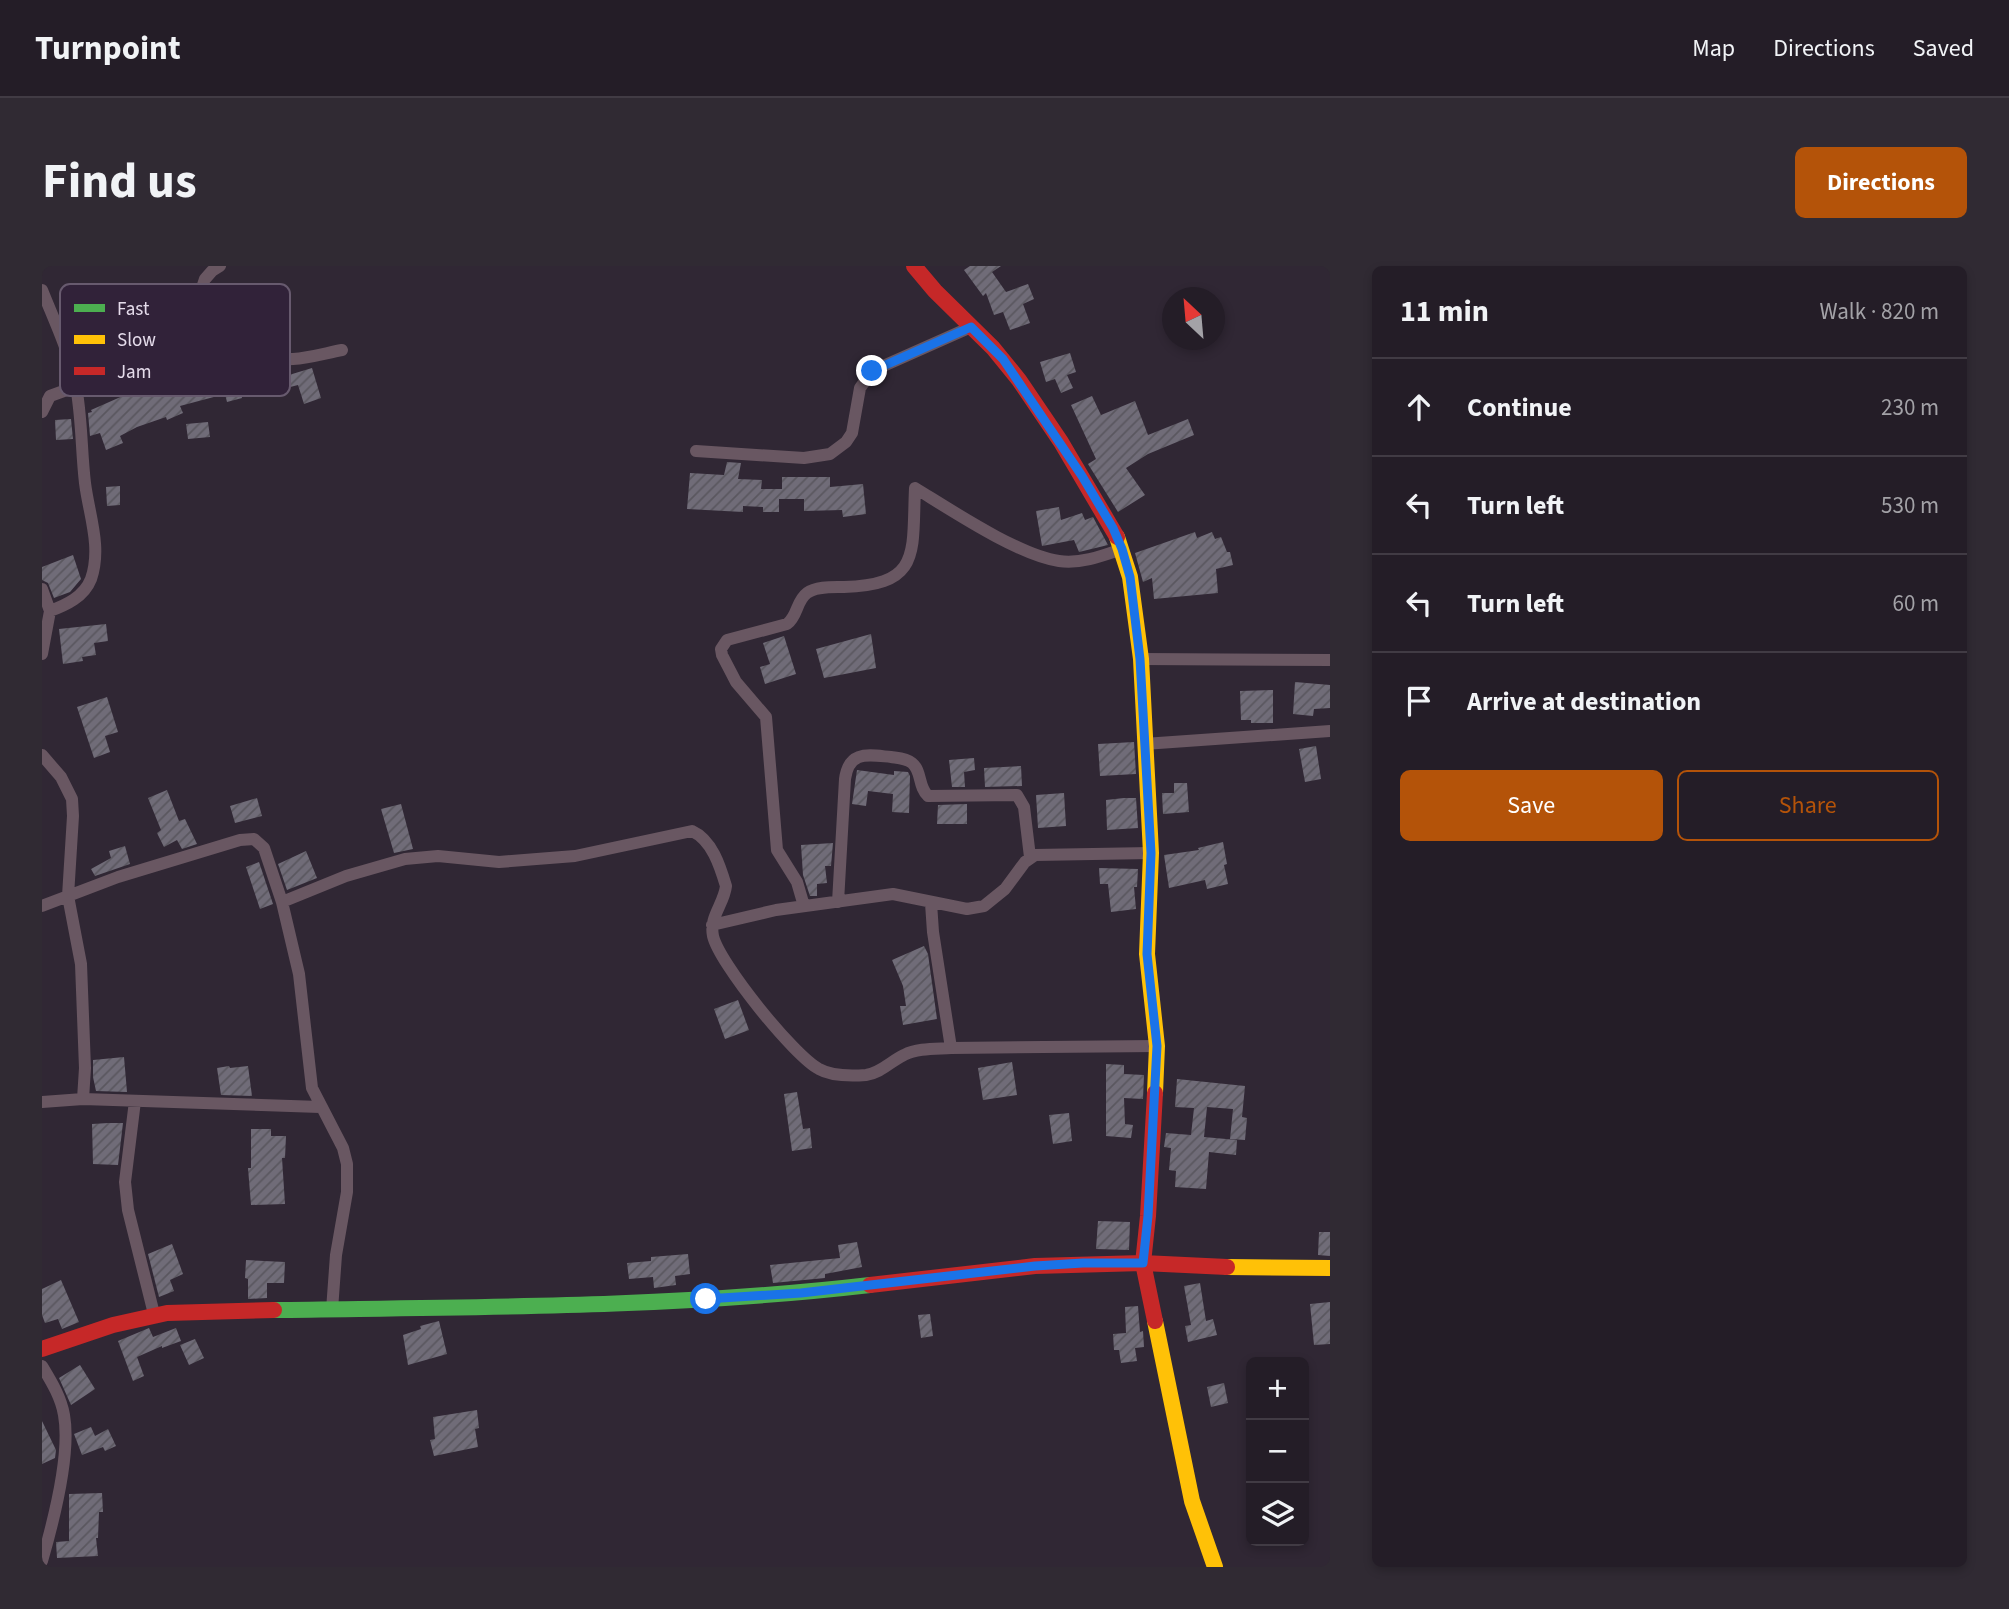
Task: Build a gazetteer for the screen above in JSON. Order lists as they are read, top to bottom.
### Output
{
  "legend": ["Fast", "Slow", "Jam"],
  "north": "top left",
  "page": {
    "header": "Turnpoint",
    "nav": ["Map", "Directions", "Saved"],
    "title": "Find us",
    "buttons": [
      "Directions",
      ["Save", "Share"]
    ],
    "heading": ["11 min", "Walk · 820 m"],
    "list": [
      ["Continue", "230 m"],
      ["Turn left", "530 m"],
      ["Turn left", "60 m"],
      "Arrive at destination"
    ],
    "map_buttons": ["+", "−"]
  }
}
